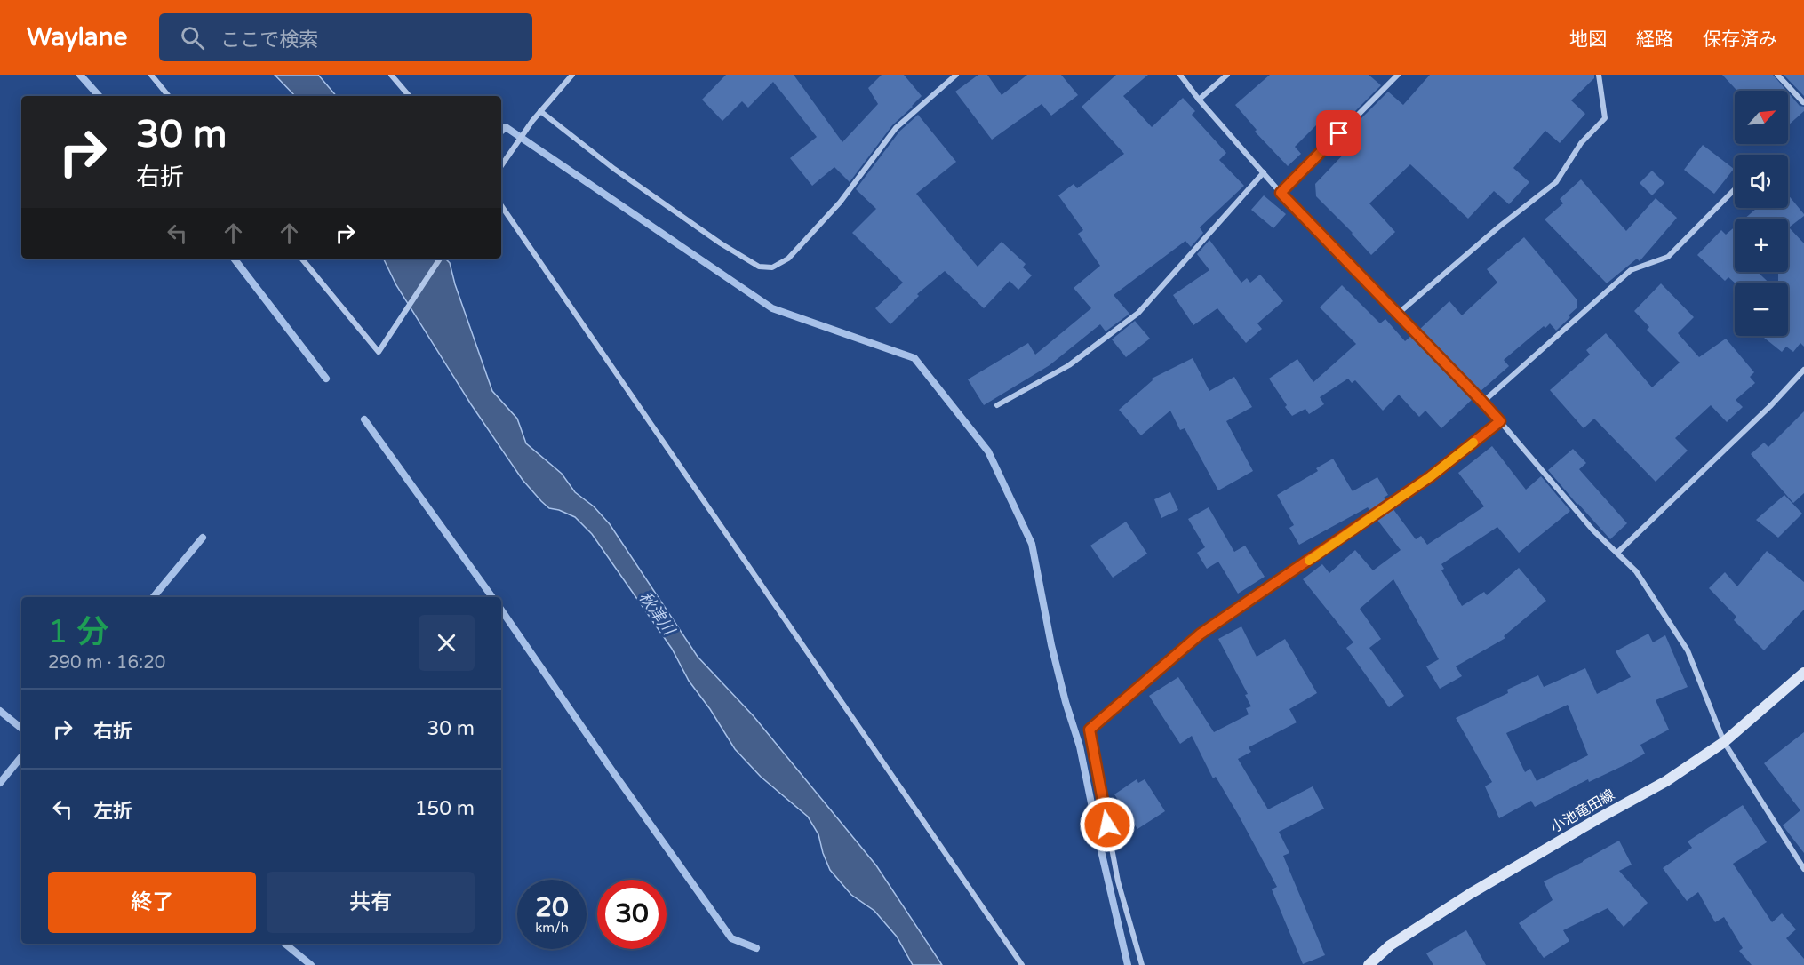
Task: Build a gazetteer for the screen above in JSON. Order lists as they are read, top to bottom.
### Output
{
  "streets": {
    "main road": ["小池竜田線"]
  },
  "water": ["秋津川"],
  "north": "top right",
  "page": {
    "header": "Waylane",
    "search": "ここで検索",
    "nav": ["地図", "経路", "保存済み"],
    "map_buttons": ["+", "−"],
    "turn": ["30 m", "右折"],
    "heading": ["1 分", "290 m · 16:20"],
    "list": [
      {
        "name": "右折",
        "value": "30 m"
      },
      {
        "name": "左折",
        "value": "150 m"
      }
    ],
    "buttons": ["終了", "共有"],
    "speed": "20 km/h",
    "limit": "30"
  }
}
